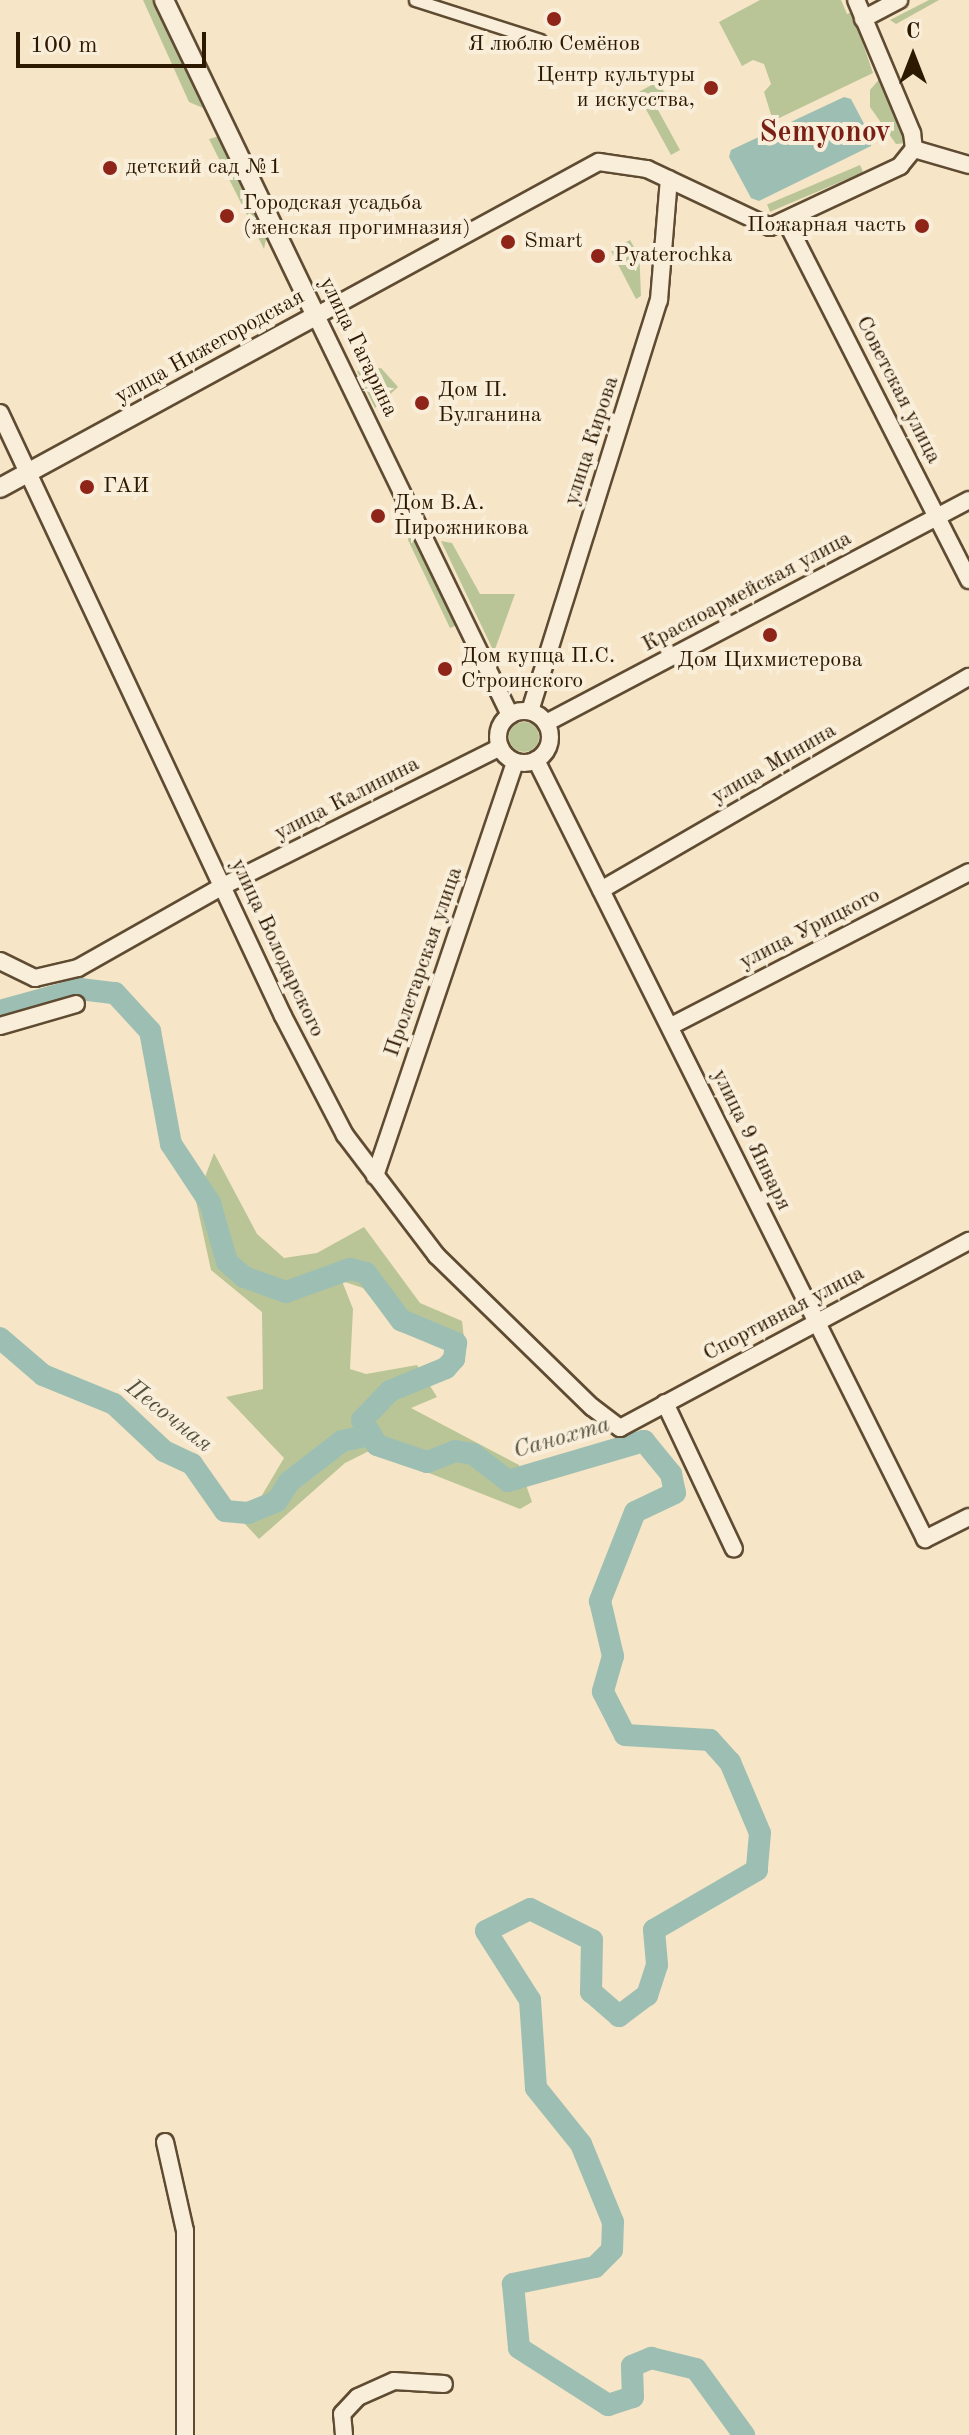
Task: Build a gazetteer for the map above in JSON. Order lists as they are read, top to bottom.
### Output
{
  "streets": {
    "street": [
      "улица Нижегородская",
      "улица Гагарина",
      "Советская улица",
      "улица Кирова",
      "Красноармейская улица",
      "улица Минина",
      "улица Калинина",
      "улица Урицкого",
      "улица Володарского",
      "Пролетарская улица",
      "улица 9 Января",
      "Спортивная улица"
    ]
  },
  "crossings": [
    ["улица Нижегородская", "улица Гагарина"],
    ["улица Нижегородская", "Советская улица"],
    ["улица Нижегородская", "улица Кирова"],
    ["улица Нижегородская", "улица Володарского"],
    ["улица Гагарина", "улица Кирова"],
    ["улица Гагарина", "Красноармейская улица"],
    ["улица Гагарина", "улица Калинина"],
    ["улица Гагарина", "Пролетарская улица"],
    ["улица Гагарина", "улица 9 Января"],
    ["Советская улица", "Красноармейская улица"],
    ["улица Кирова", "Красноармейская улица"],
    ["улица Кирова", "улица Калинина"],
    ["улица Кирова", "Пролетарская улица"],
    ["улица Кирова", "улица 9 Января"],
    ["Красноармейская улица", "улица Калинина"],
    ["Красноармейская улица", "Пролетарская улица"],
    ["Красноармейская улица", "улица 9 Января"],
    ["улица Минина", "улица 9 Января"],
    ["улица Калинина", "улица Володарского"],
    ["улица Калинина", "Пролетарская улица"],
    ["улица Калинина", "улица 9 Января"],
    ["улица Урицкого", "улица 9 Января"],
    ["улица Володарского", "Пролетарская улица"],
    ["улица Володарского", "Спортивная улица"],
    ["Пролетарская улица", "улица 9 Января"],
    ["улица 9 Января", "Спортивная улица"]
  ],
  "districts": ["Semyonov"],
  "water": ["Песочная", "Санохта"],
  "places": [
    "Я люблю Семёнов",
    "Центр культуры и искусства,",
    "детский сад №1",
    "Городская усадьба (женская прогимназия)",
    "Пожарная часть",
    "Smart",
    "Pyaterochka",
    "Дом П. Булганина",
    "ГАИ",
    "Дом В.А. Пирожникова",
    "Дом Цихмистерова",
    "Дом купца П.С. Строинского"
  ],
  "scale_bar": "100 m",
  "north": "top"
}
